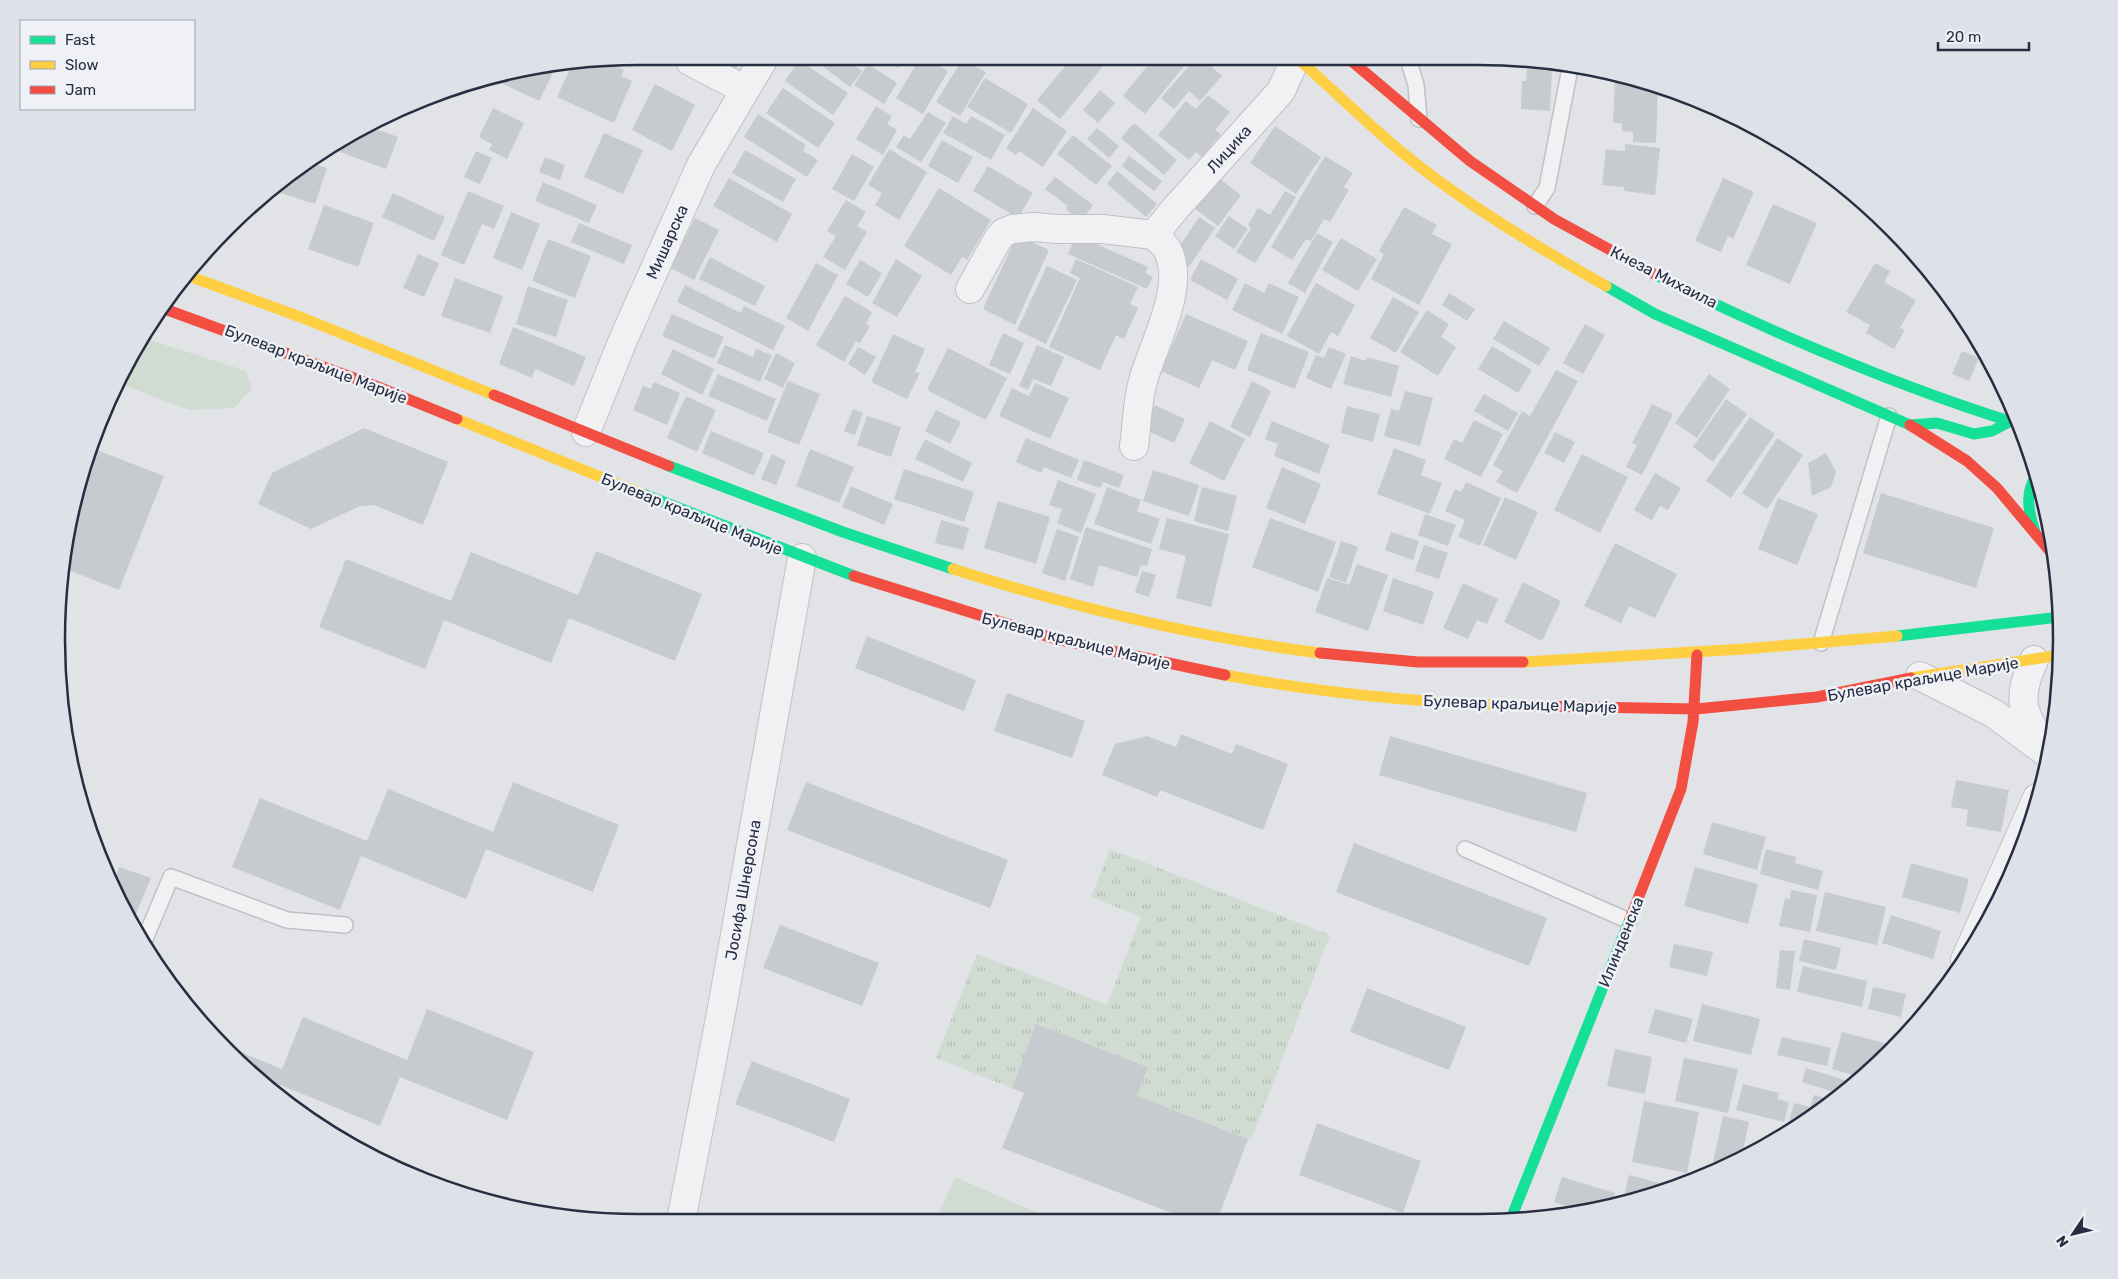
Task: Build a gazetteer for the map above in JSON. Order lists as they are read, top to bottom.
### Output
{
  "streets": {
    "main road": ["Кнеза Михаила", "Булевар краљице Марије", "Илинденска"],
    "street": ["Лицика", "Мишарска", "Јосифа Шнерсона"]
  },
  "crossings": [
    ["Булевар краљице Марије", "Јосифа Шнерсона"],
    ["Булевар краљице Марије", "Илинденска"]
  ],
  "legend": ["Fast", "Slow", "Jam"],
  "scale_bar": "20 m",
  "north": "bottom left"
}
